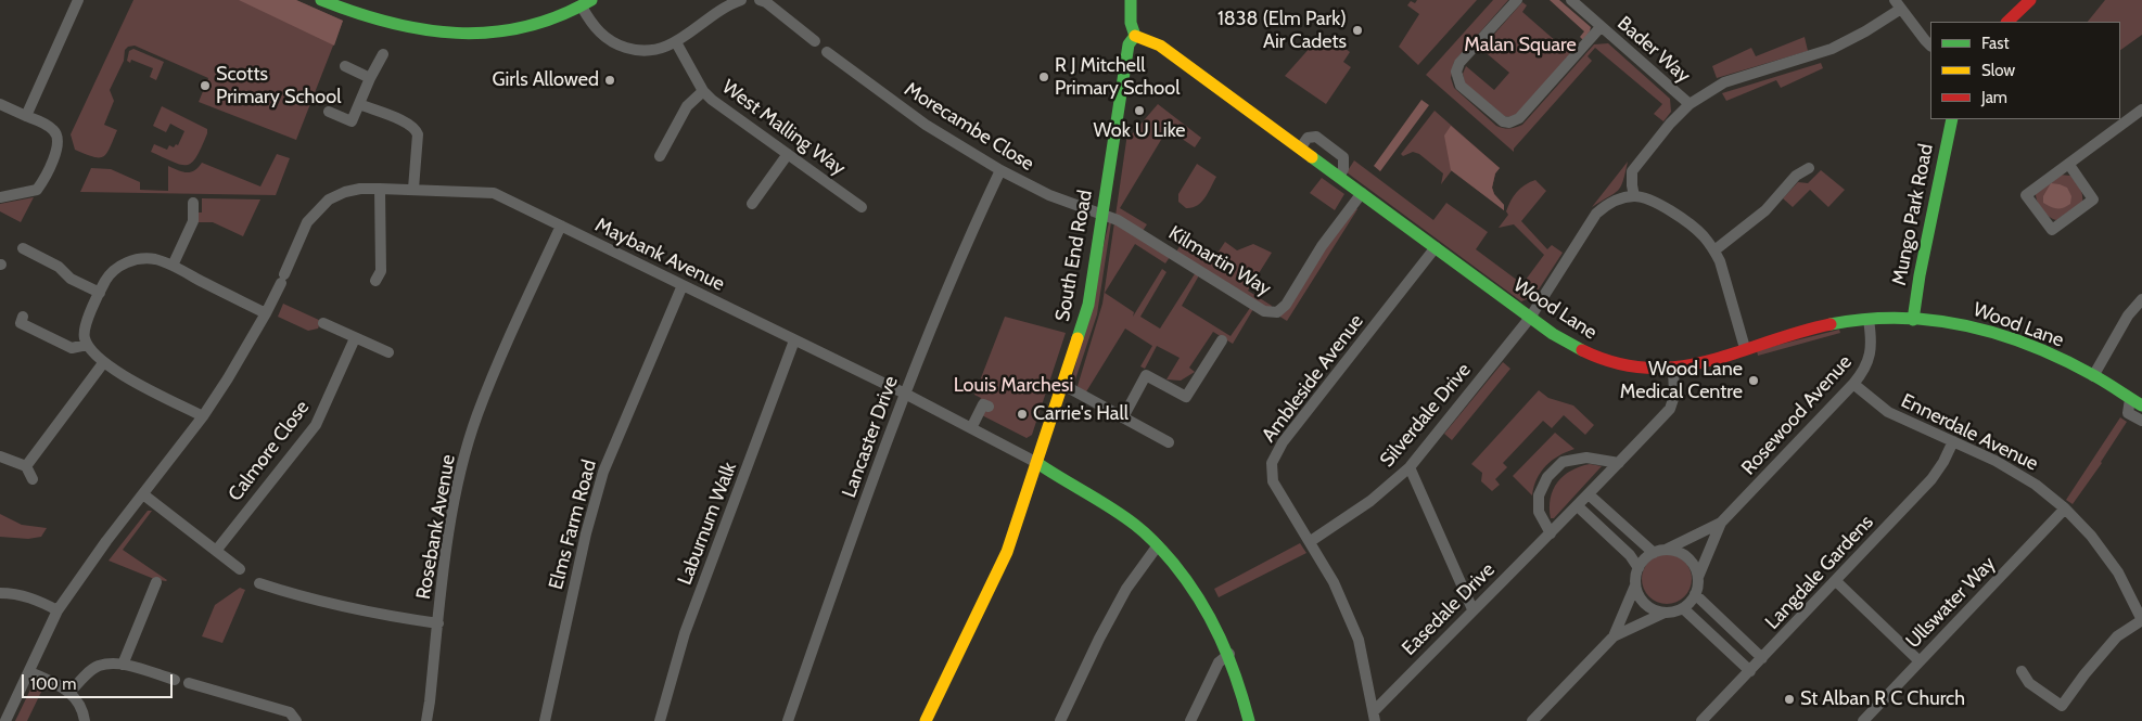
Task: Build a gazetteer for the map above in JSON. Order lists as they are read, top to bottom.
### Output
{
  "streets": {
    "street": [
      "Bader Way",
      "Morecambe Close",
      "West Malling Way",
      "Mungo Park Road",
      "Maybank Avenue",
      "South End Road",
      "Kilmartin Way",
      "Wood Lane",
      "Ambleside Avenue",
      "Silverdale Drive",
      "Rosewood Avenue",
      "Ennerdale Avenue",
      "Lancaster Drive",
      "Calmore Close",
      "Laburnum Walk",
      "Elms Farm Road",
      "Rosebank Avenue",
      "Langdale Gardens",
      "Ullswater Way",
      "Easedale Drive"
    ]
  },
  "crossings": [
    ["Morecambe Close", "South End Road"],
    ["Morecambe Close", "Kilmartin Way"],
    ["Morecambe Close", "Lancaster Drive"],
    ["Mungo Park Road", "Wood Lane"],
    ["Maybank Avenue", "South End Road"],
    ["Maybank Avenue", "Lancaster Drive"],
    ["Maybank Avenue", "Laburnum Walk"],
    ["Maybank Avenue", "Elms Farm Road"],
    ["Maybank Avenue", "Rosebank Avenue"],
    ["South End Road", "Kilmartin Way"],
    ["South End Road", "Wood Lane"],
    ["Kilmartin Way", "Wood Lane"],
    ["Wood Lane", "Ambleside Avenue"],
    ["Wood Lane", "Silverdale Drive"],
    ["Wood Lane", "Rosewood Avenue"],
    ["Wood Lane", "Easedale Drive"],
    ["Ambleside Avenue", "Silverdale Drive"],
    ["Ambleside Avenue", "Easedale Drive"],
    ["Silverdale Drive", "Easedale Drive"],
    ["Rosewood Avenue", "Ennerdale Avenue"],
    ["Ennerdale Avenue", "Langdale Gardens"],
    ["Ennerdale Avenue", "Ullswater Way"]
  ],
  "parks": ["Malan Square", "Louis Marchesi"],
  "places": [
    "1838 (Elm Park) Air Cadets",
    "R J Mitchell Primary School",
    "Girls Allowed",
    "Scotts Primary School",
    "Wok U Like",
    "Wood Lane Medical Centre",
    "Carrie's Hall",
    "St Alban R C Church"
  ],
  "legend": ["Fast", "Slow", "Jam"],
  "scale_bar": "100 m"
}
